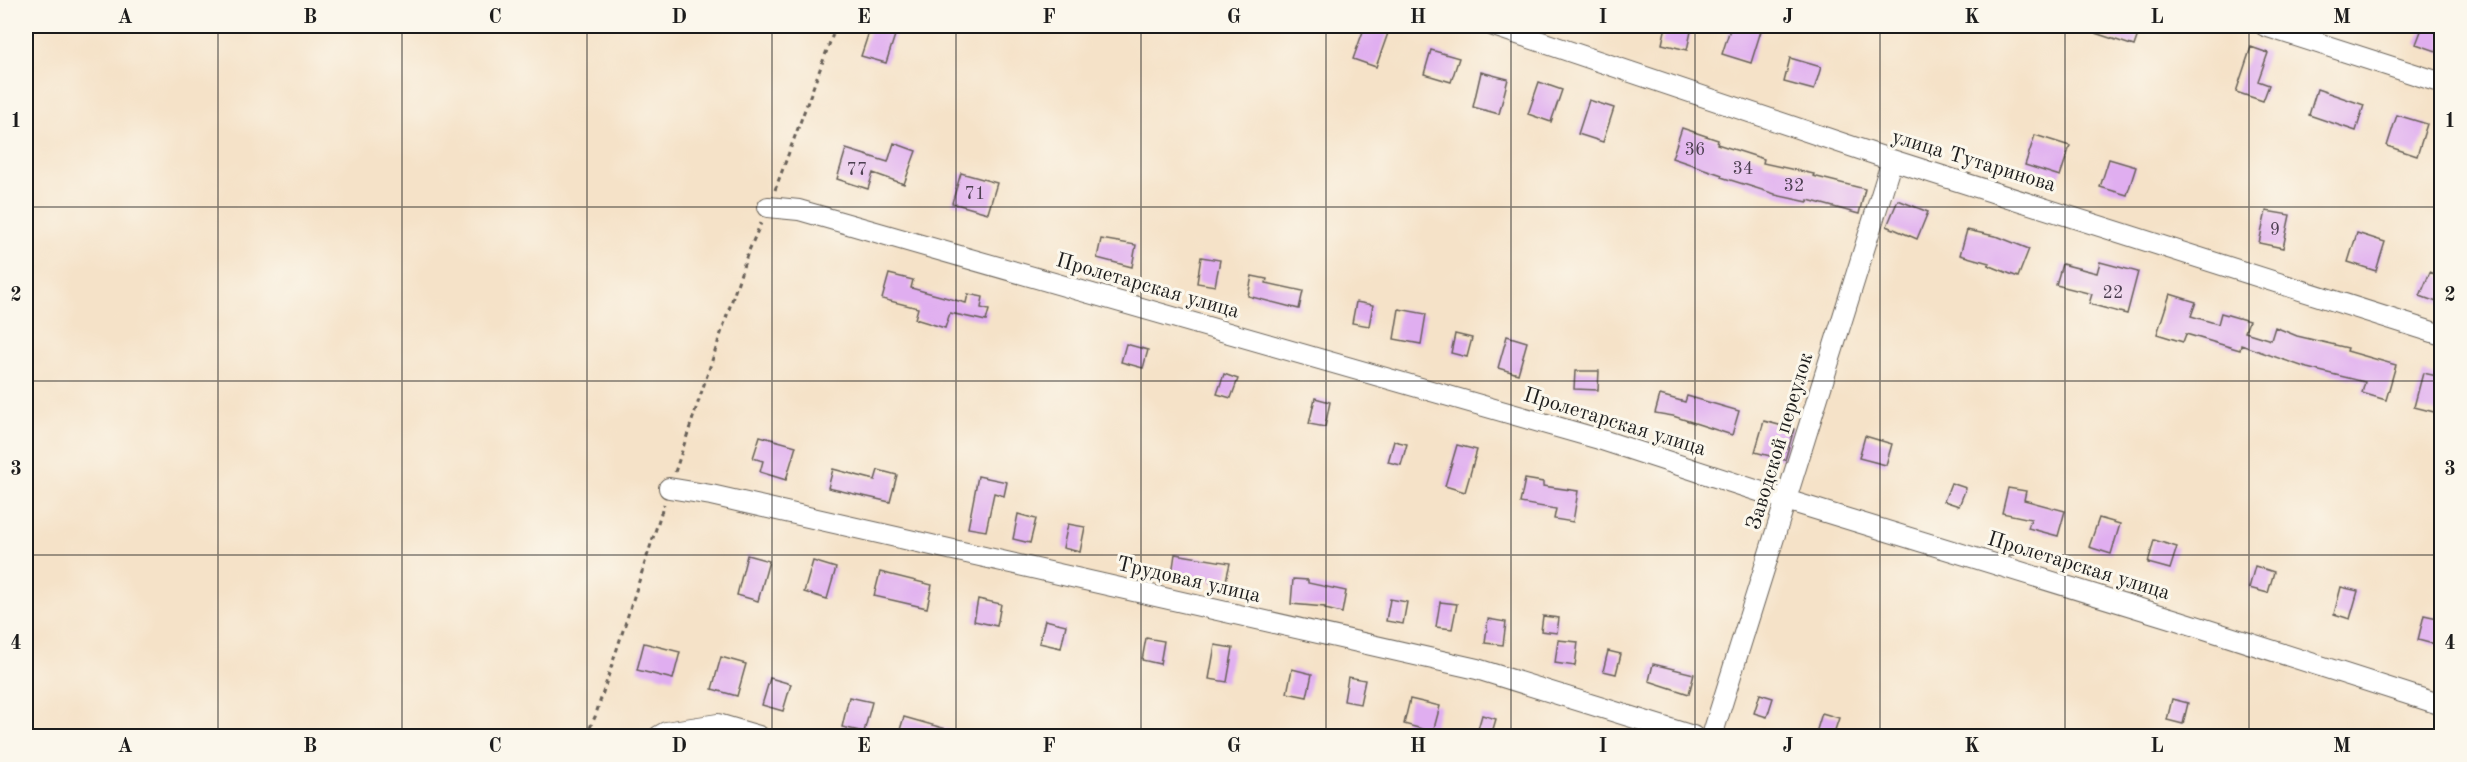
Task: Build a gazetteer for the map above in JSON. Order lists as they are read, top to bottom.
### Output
{
  "streets": {
    "street": [
      "улица Тутаринова",
      "Пролетарская улица",
      "Заводской переулок",
      "Трудовая улица"
    ]
  },
  "crossings": [
    ["улица Тутаринова", "Заводской переулок"],
    ["Пролетарская улица", "Заводской переулок"]
  ],
  "house_numbers": [
    "36",
    "34",
    "77",
    "32",
    "71",
    "9",
    "22"
  ],
  "grid": {
    "columns": [
      "A",
      "B",
      "C",
      "D",
      "E",
      "F",
      "G",
      "H",
      "I",
      "J",
      "K",
      "L",
      "M"
    ],
    "rows": [
      "1",
      "2",
      "3",
      "4"
    ]
  }
}
